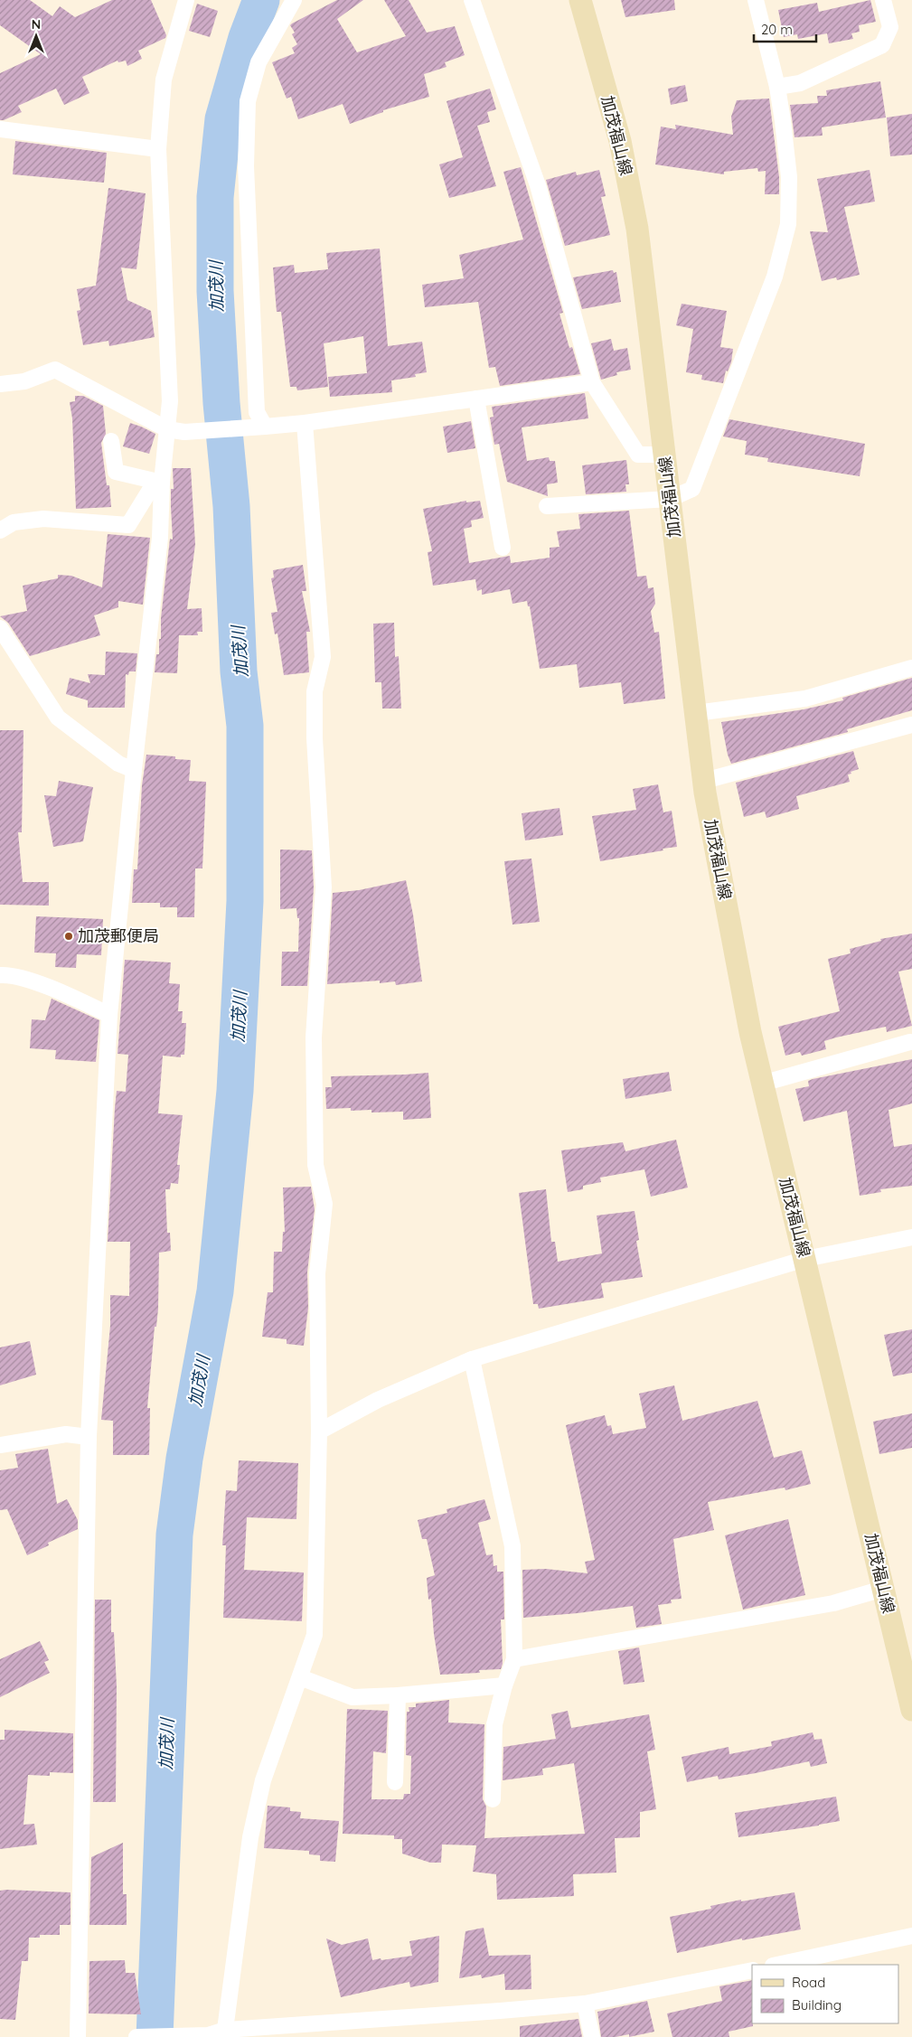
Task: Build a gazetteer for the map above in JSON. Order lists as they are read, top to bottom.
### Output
{
  "streets": {
    "main road": ["加茂福山線"]
  },
  "water": ["加茂川"],
  "places": ["加茂郵便局"],
  "legend": ["Road", "Building"],
  "scale_bar": "20 m",
  "north": "top"
}
